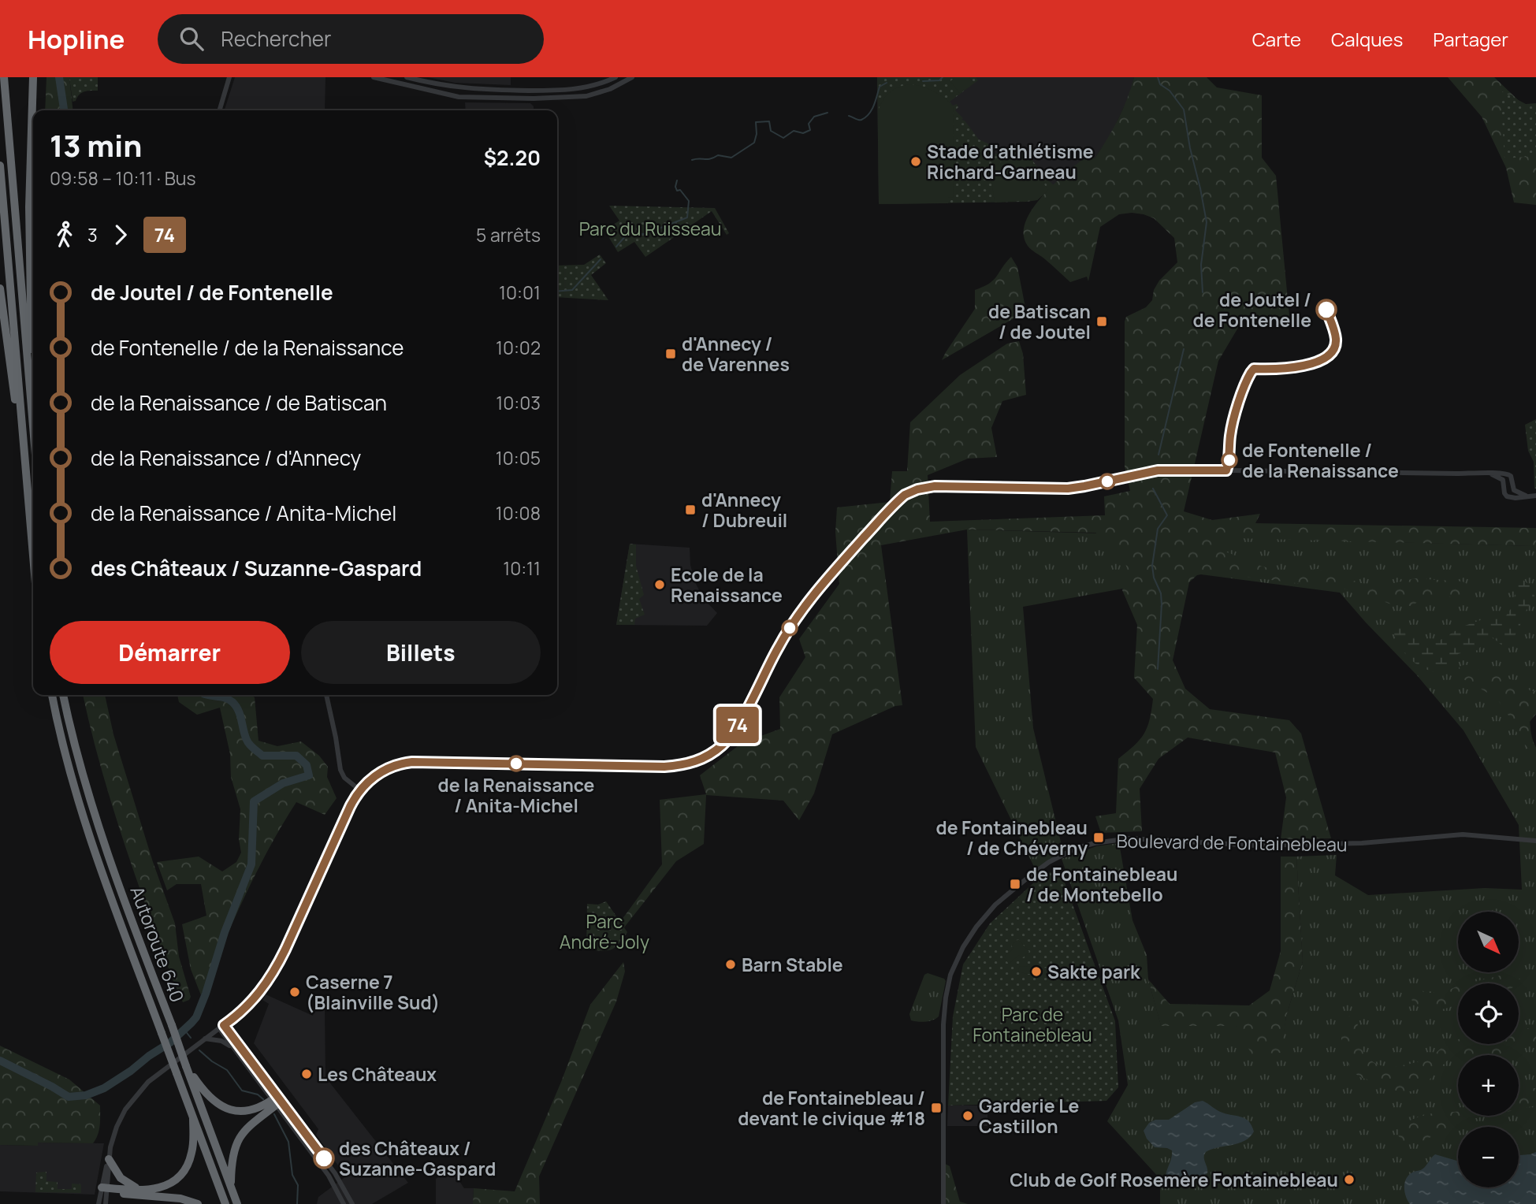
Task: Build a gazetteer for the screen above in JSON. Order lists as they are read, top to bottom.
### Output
{
  "streets": {
    "highway": ["Autoroute 640"],
    "street": ["Boulevard de Fontainebleau"]
  },
  "parks": ["Parc du Ruisseau", "Parc André-Joly", "Parc de Fontainebleau"],
  "places": {
    "other": [
      "Stade d'athlétisme Richard-Garneau",
      "de Joutel / de Fontenelle",
      "de Fontenelle / de la Renaissance",
      "Ecole de la Renaissance",
      "de la Renaissance / Anita-Michel",
      "Barn Stable",
      "Sakte park",
      "Caserne 7 (Blainville Sud)",
      "Les Châteaux",
      "Garderie Le Castillon",
      "des Châteaux / Suzanne-Gaspard",
      "Club de Golf Rosemère Fontainebleau"
    ],
    "transit": [
      "de Batiscan / de Joutel",
      "d'Annecy / de Varennes",
      "d'Annecy / Dubreuil",
      "de Fontainebleau / de Chéverny",
      "de Fontainebleau / de Montebello",
      "de Fontainebleau / devant le civique #18"
    ]
  },
  "lines": ["bus line 74"],
  "north": "bottom right",
  "page": {
    "header": "Hopline",
    "search": "Rechercher",
    "nav": ["Carte", "Calques", "Partager"],
    "on_map": "74",
    "heading": ["13 min", "09:58 – 10:11 · Bus", "$2.20"],
    "legs": ["3", "74", "5 arrêts"],
    "list": [
      {
        "name": "de Joutel / de Fontenelle",
        "value": "10:01"
      },
      {
        "name": "de Fontenelle / de la Renaissance",
        "value": "10:02"
      },
      {
        "name": "de la Renaissance / de Batiscan",
        "value": "10:03"
      },
      {
        "name": "de la Renaissance / d'Annecy",
        "value": "10:05"
      },
      {
        "name": "de la Renaissance / Anita-Michel",
        "value": "10:08"
      },
      {
        "name": "des Châteaux / Suzanne-Gaspard",
        "value": "10:11"
      }
    ],
    "buttons": ["Démarrer", "Billets"],
    "map_buttons": ["+", "−"]
  }
}
